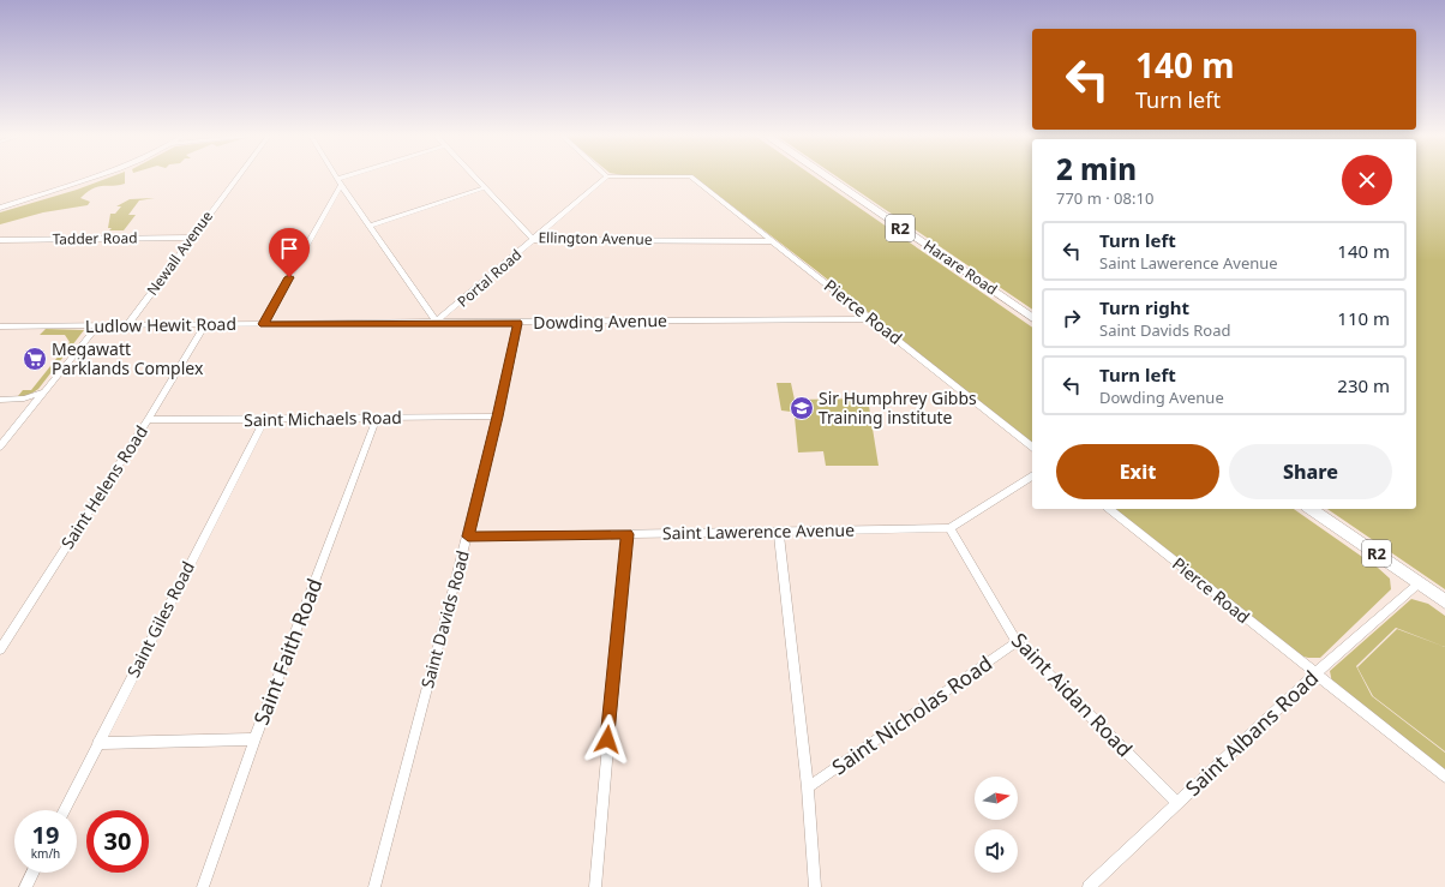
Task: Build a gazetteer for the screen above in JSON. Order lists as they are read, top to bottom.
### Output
{
  "streets": {
    "highway": ["R2", "Harare Road"],
    "street": [
      "Tadder Road",
      "Ellington Avenue",
      "Newall Avenue",
      "Portal Road",
      "Pierce Road",
      "Dowding Avenue",
      "Ludlow Hewit Road",
      "Saint Michaels Road",
      "Saint Helens Road",
      "Saint Lawerence Avenue",
      "Saint Giles Road",
      "Saint Davids Road",
      "Saint Faith Road",
      "Saint Aidan Road",
      "Saint Nicholas Road",
      "Saint Albans Road"
    ]
  },
  "crossings": [
    ["R2", "Saint Albans Road"],
    ["Tadder Road", "Newall Avenue"],
    ["Ellington Avenue", "Portal Road"],
    ["Ellington Avenue", "Pierce Road"],
    ["Newall Avenue", "Ludlow Hewit Road"],
    ["Portal Road", "Dowding Avenue"],
    ["Portal Road", "Ludlow Hewit Road"],
    ["Pierce Road", "Dowding Avenue"],
    ["Pierce Road", "Saint Albans Road"],
    ["Dowding Avenue", "Ludlow Hewit Road"],
    ["Dowding Avenue", "Saint Davids Road"],
    ["Ludlow Hewit Road", "Saint Helens Road"],
    ["Saint Michaels Road", "Saint Helens Road"],
    ["Saint Michaels Road", "Saint Giles Road"],
    ["Saint Michaels Road", "Saint Davids Road"],
    ["Saint Michaels Road", "Saint Faith Road"],
    ["Saint Lawerence Avenue", "Saint Davids Road"],
    ["Saint Lawerence Avenue", "Saint Aidan Road"],
    ["Saint Aidan Road", "Saint Nicholas Road"],
    ["Saint Aidan Road", "Saint Albans Road"]
  ],
  "places": {
    "supermarket": ["Megawatt Parklands Complex"],
    "school or university": ["Sir Humphrey Gibbs Training institute"]
  },
  "north": "right",
  "page": {
    "turn": ["140 m", "Turn left"],
    "heading": ["2 min", "770 m · 08:10"],
    "list": [
      {
        "name": "Turn left",
        "note": "Saint Lawerence Avenue",
        "value": "140 m"
      },
      {
        "name": "Turn right",
        "note": "Saint Davids Road",
        "value": "110 m"
      },
      {
        "name": "Turn left",
        "note": "Dowding Avenue",
        "value": "230 m"
      }
    ],
    "buttons": ["Exit", "Share"],
    "speed": "19 km/h",
    "limit": "30"
  }
}
